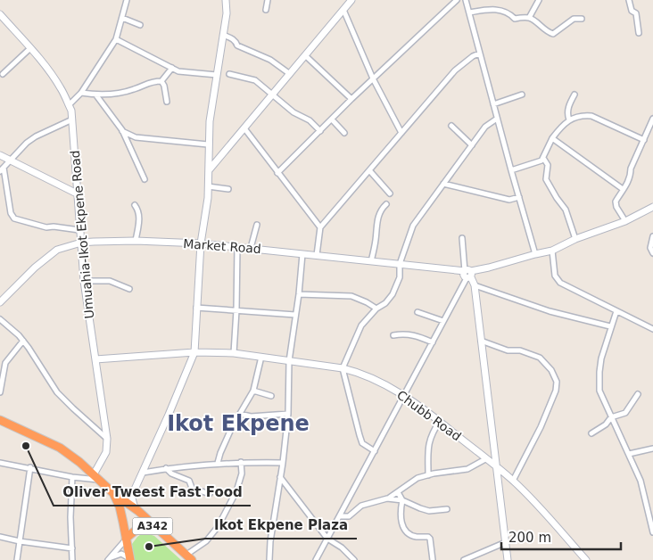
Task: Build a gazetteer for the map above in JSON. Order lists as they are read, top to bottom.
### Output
{
  "streets": {
    "highway": ["A342"],
    "main road": ["Umuahia-Ikot Ekpene Road", "Market Road", "Chubb Road"]
  },
  "crossings": [
    ["Umuahia-Ikot Ekpene Road", "Market Road"],
    ["Umuahia-Ikot Ekpene Road", "Chubb Road"],
    ["Umuahia-Ikot Ekpene Road", "A342"]
  ],
  "districts": ["Ikot Ekpene"],
  "places": ["Oliver Tweest Fast Food", "Ikot Ekpene Plaza"],
  "scale_bar": "200 m"
}
